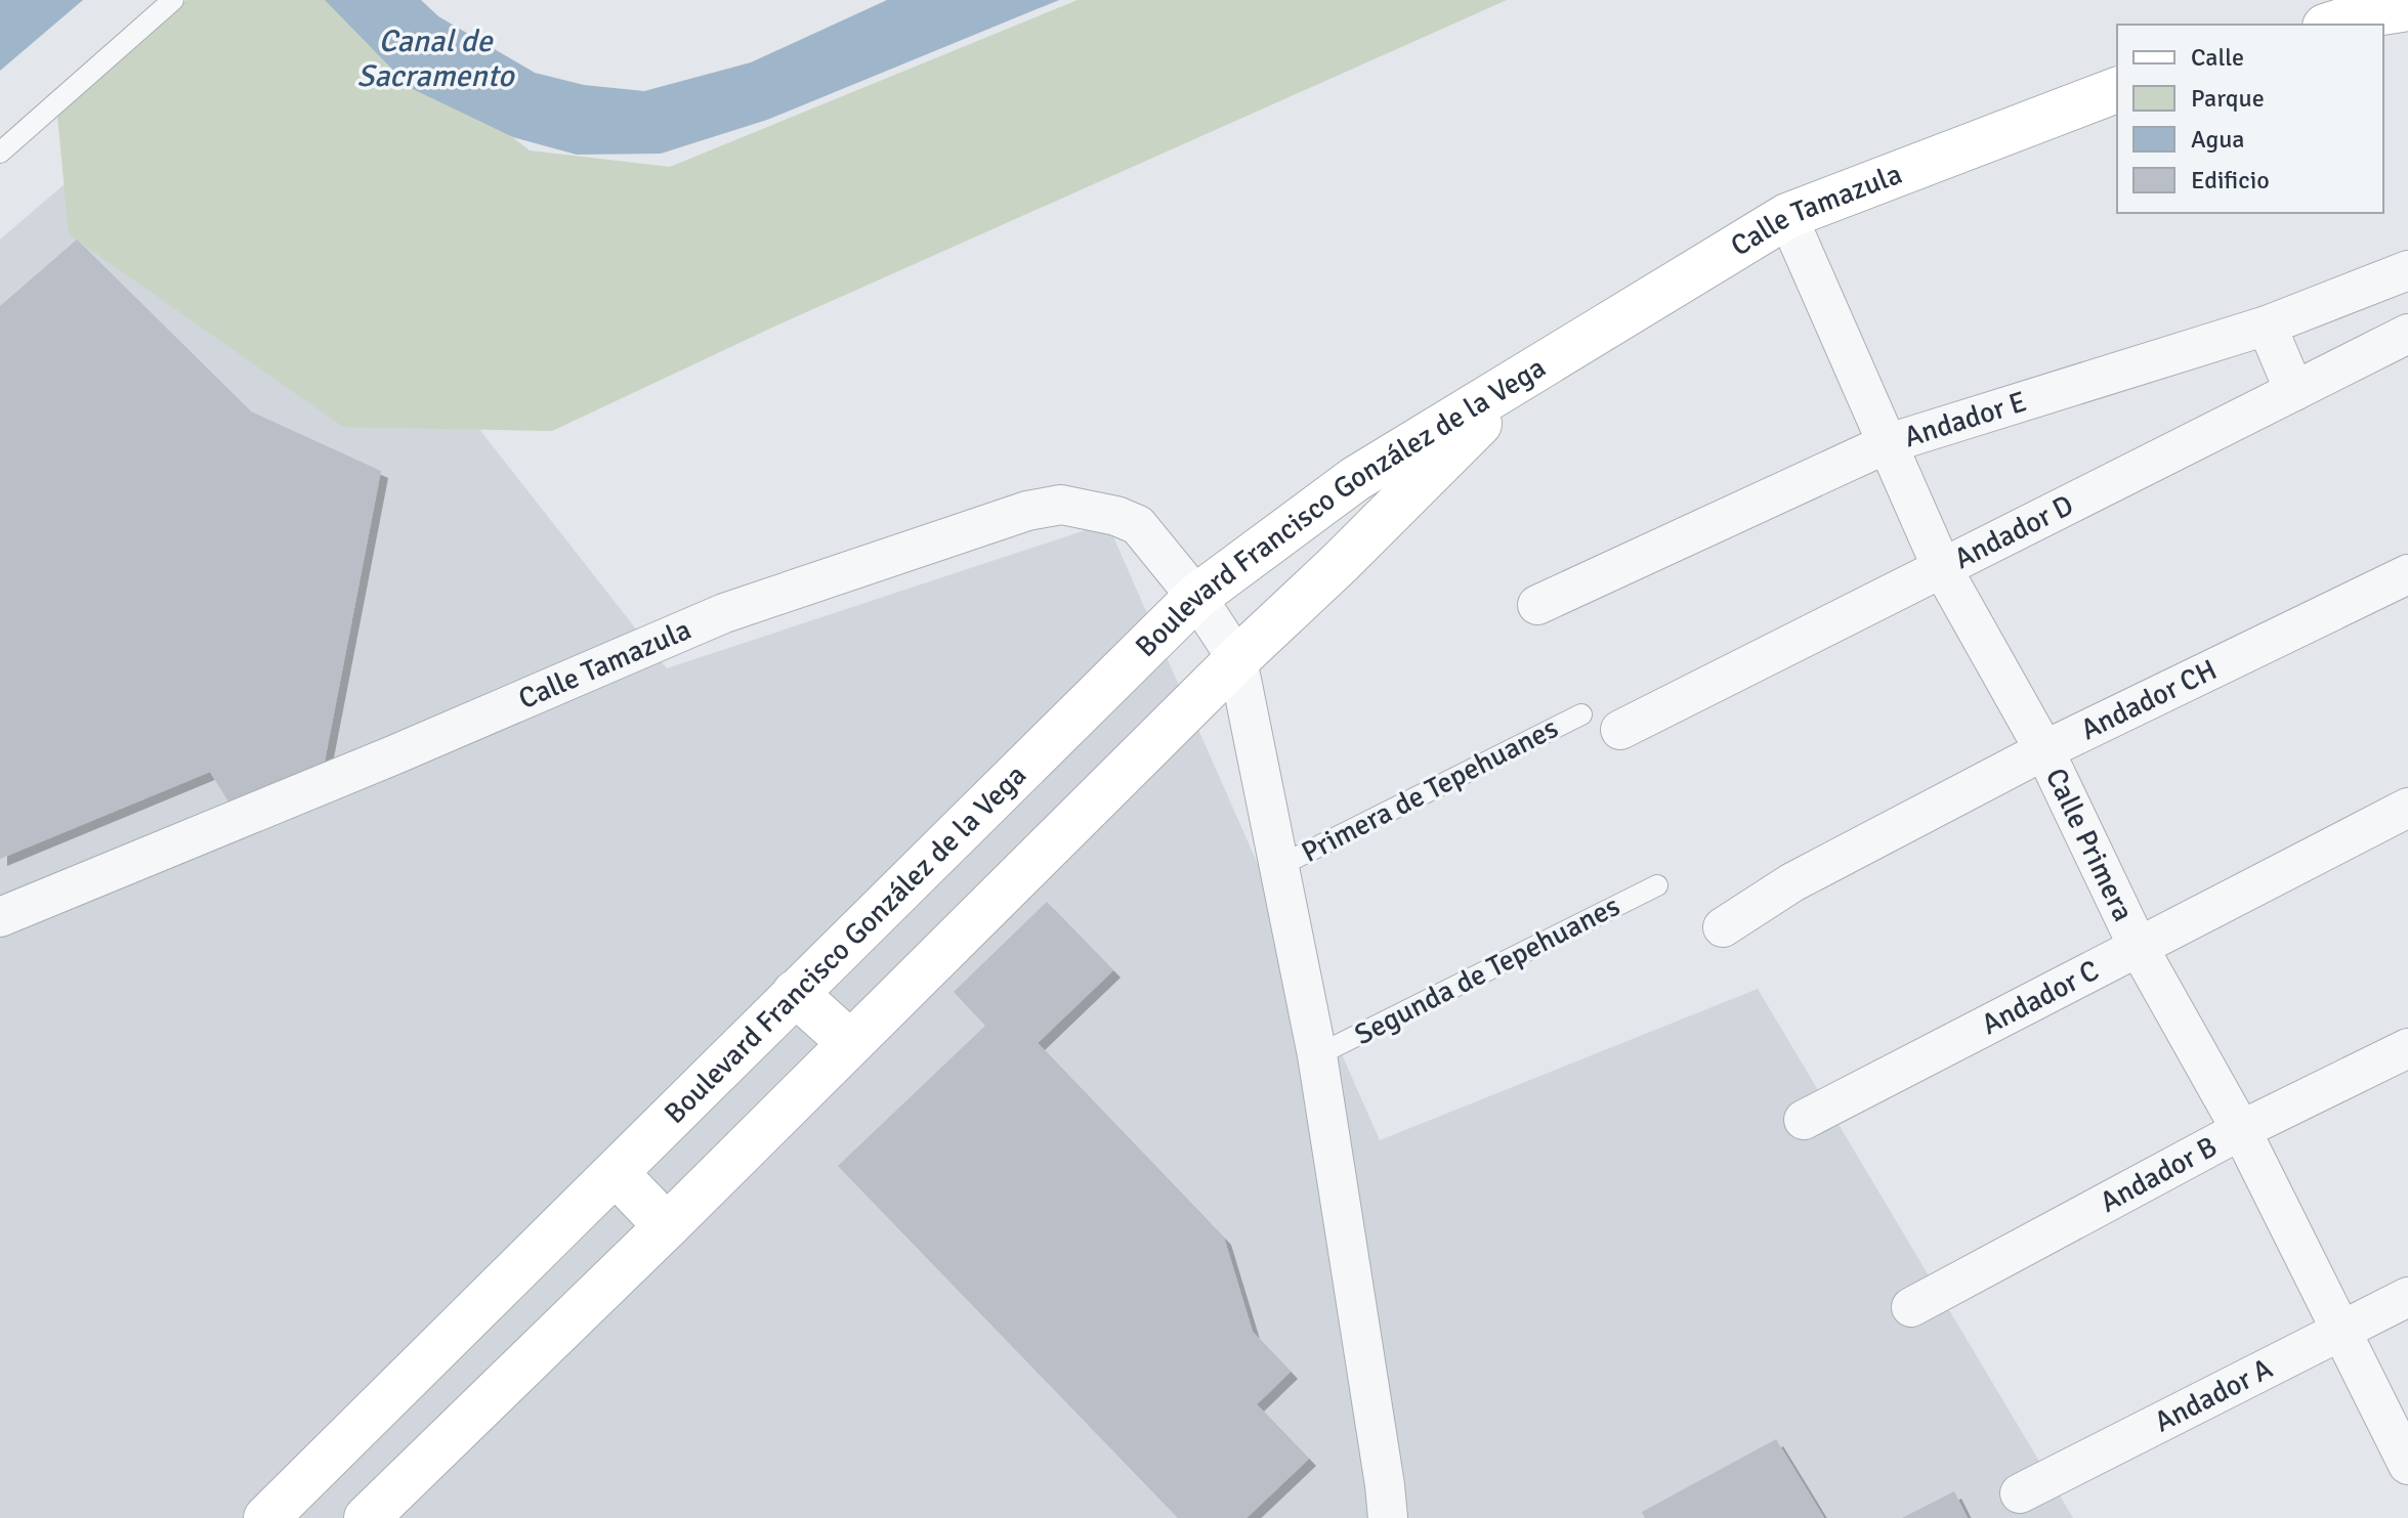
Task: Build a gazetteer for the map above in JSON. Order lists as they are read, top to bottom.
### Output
{
  "streets": {
    "main road": ["Calle Tamazula", "Boulevard Francisco González de la Vega"],
    "street": [
      "Andador E",
      "Andador D",
      "Andador CH",
      "Calle Primera",
      "Andador C",
      "Andador B",
      "Andador A"
    ],
    "lane": ["Primera de Tepehuanes", "Segunda de Tepehuanes"]
  },
  "crossings": [
    ["Calle Tamazula", "Boulevard Francisco González de la Vega"],
    ["Calle Tamazula", "Calle Primera"],
    ["Andador E", "Calle Primera"],
    ["Andador D", "Calle Primera"],
    ["Andador CH", "Calle Primera"],
    ["Calle Primera", "Andador C"],
    ["Calle Primera", "Andador B"],
    ["Calle Primera", "Andador A"]
  ],
  "water": ["Canal de Sacramento"],
  "legend": [
    "Calle",
    "Parque",
    "Agua",
    "Edificio"
  ]
}
